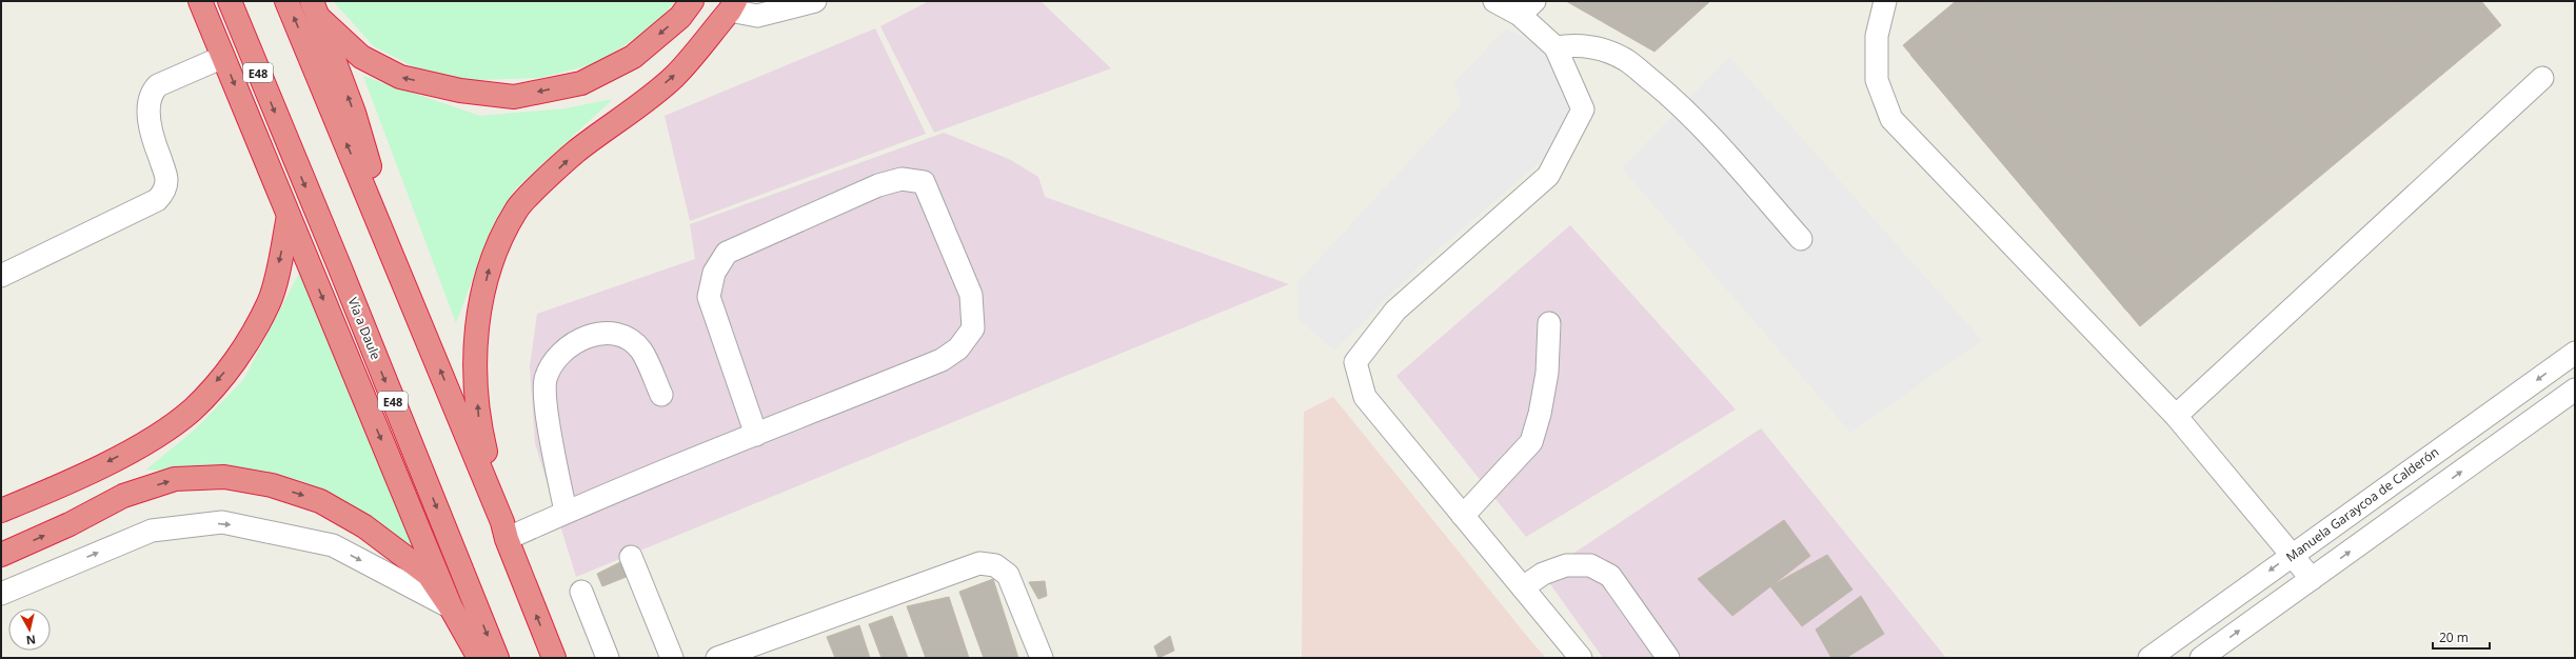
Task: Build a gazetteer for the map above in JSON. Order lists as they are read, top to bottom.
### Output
{
  "streets": {
    "highway": ["E48", "Vía a Daule"],
    "street": ["Manuela Garaycoa de Calderón"]
  },
  "scale_bar": "20 m",
  "north": "bottom"
}
